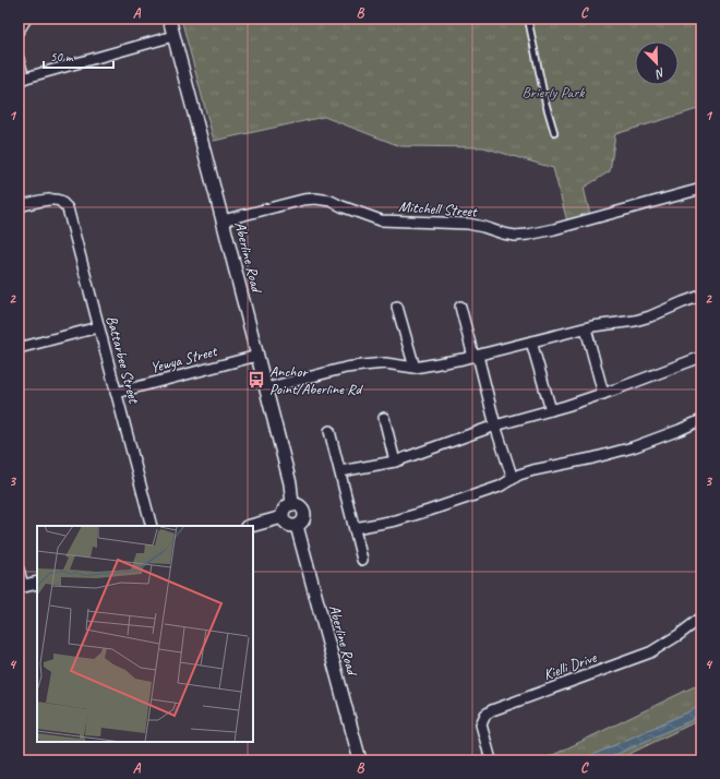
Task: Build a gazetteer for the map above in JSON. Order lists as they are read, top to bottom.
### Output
{
  "streets": {
    "street": [
      "Mitchell Street",
      "Aberline Road",
      "Battarbee Street",
      "Yewya Street",
      "Kielli Drive"
    ]
  },
  "crossings": [
    ["Mitchell Street", "Aberline Road"],
    ["Aberline Road", "Yewya Street"],
    ["Battarbee Street", "Yewya Street"]
  ],
  "parks": ["Brierly Park"],
  "places": {
    "bus stop": ["Anchor Point/Aberline Rd"]
  },
  "scale_bar": "50 m",
  "north": "bottom right",
  "grid": {
    "columns": ["A", "B", "C"],
    "rows": [
      "1",
      "2",
      "3",
      "4"
    ]
  }
}
